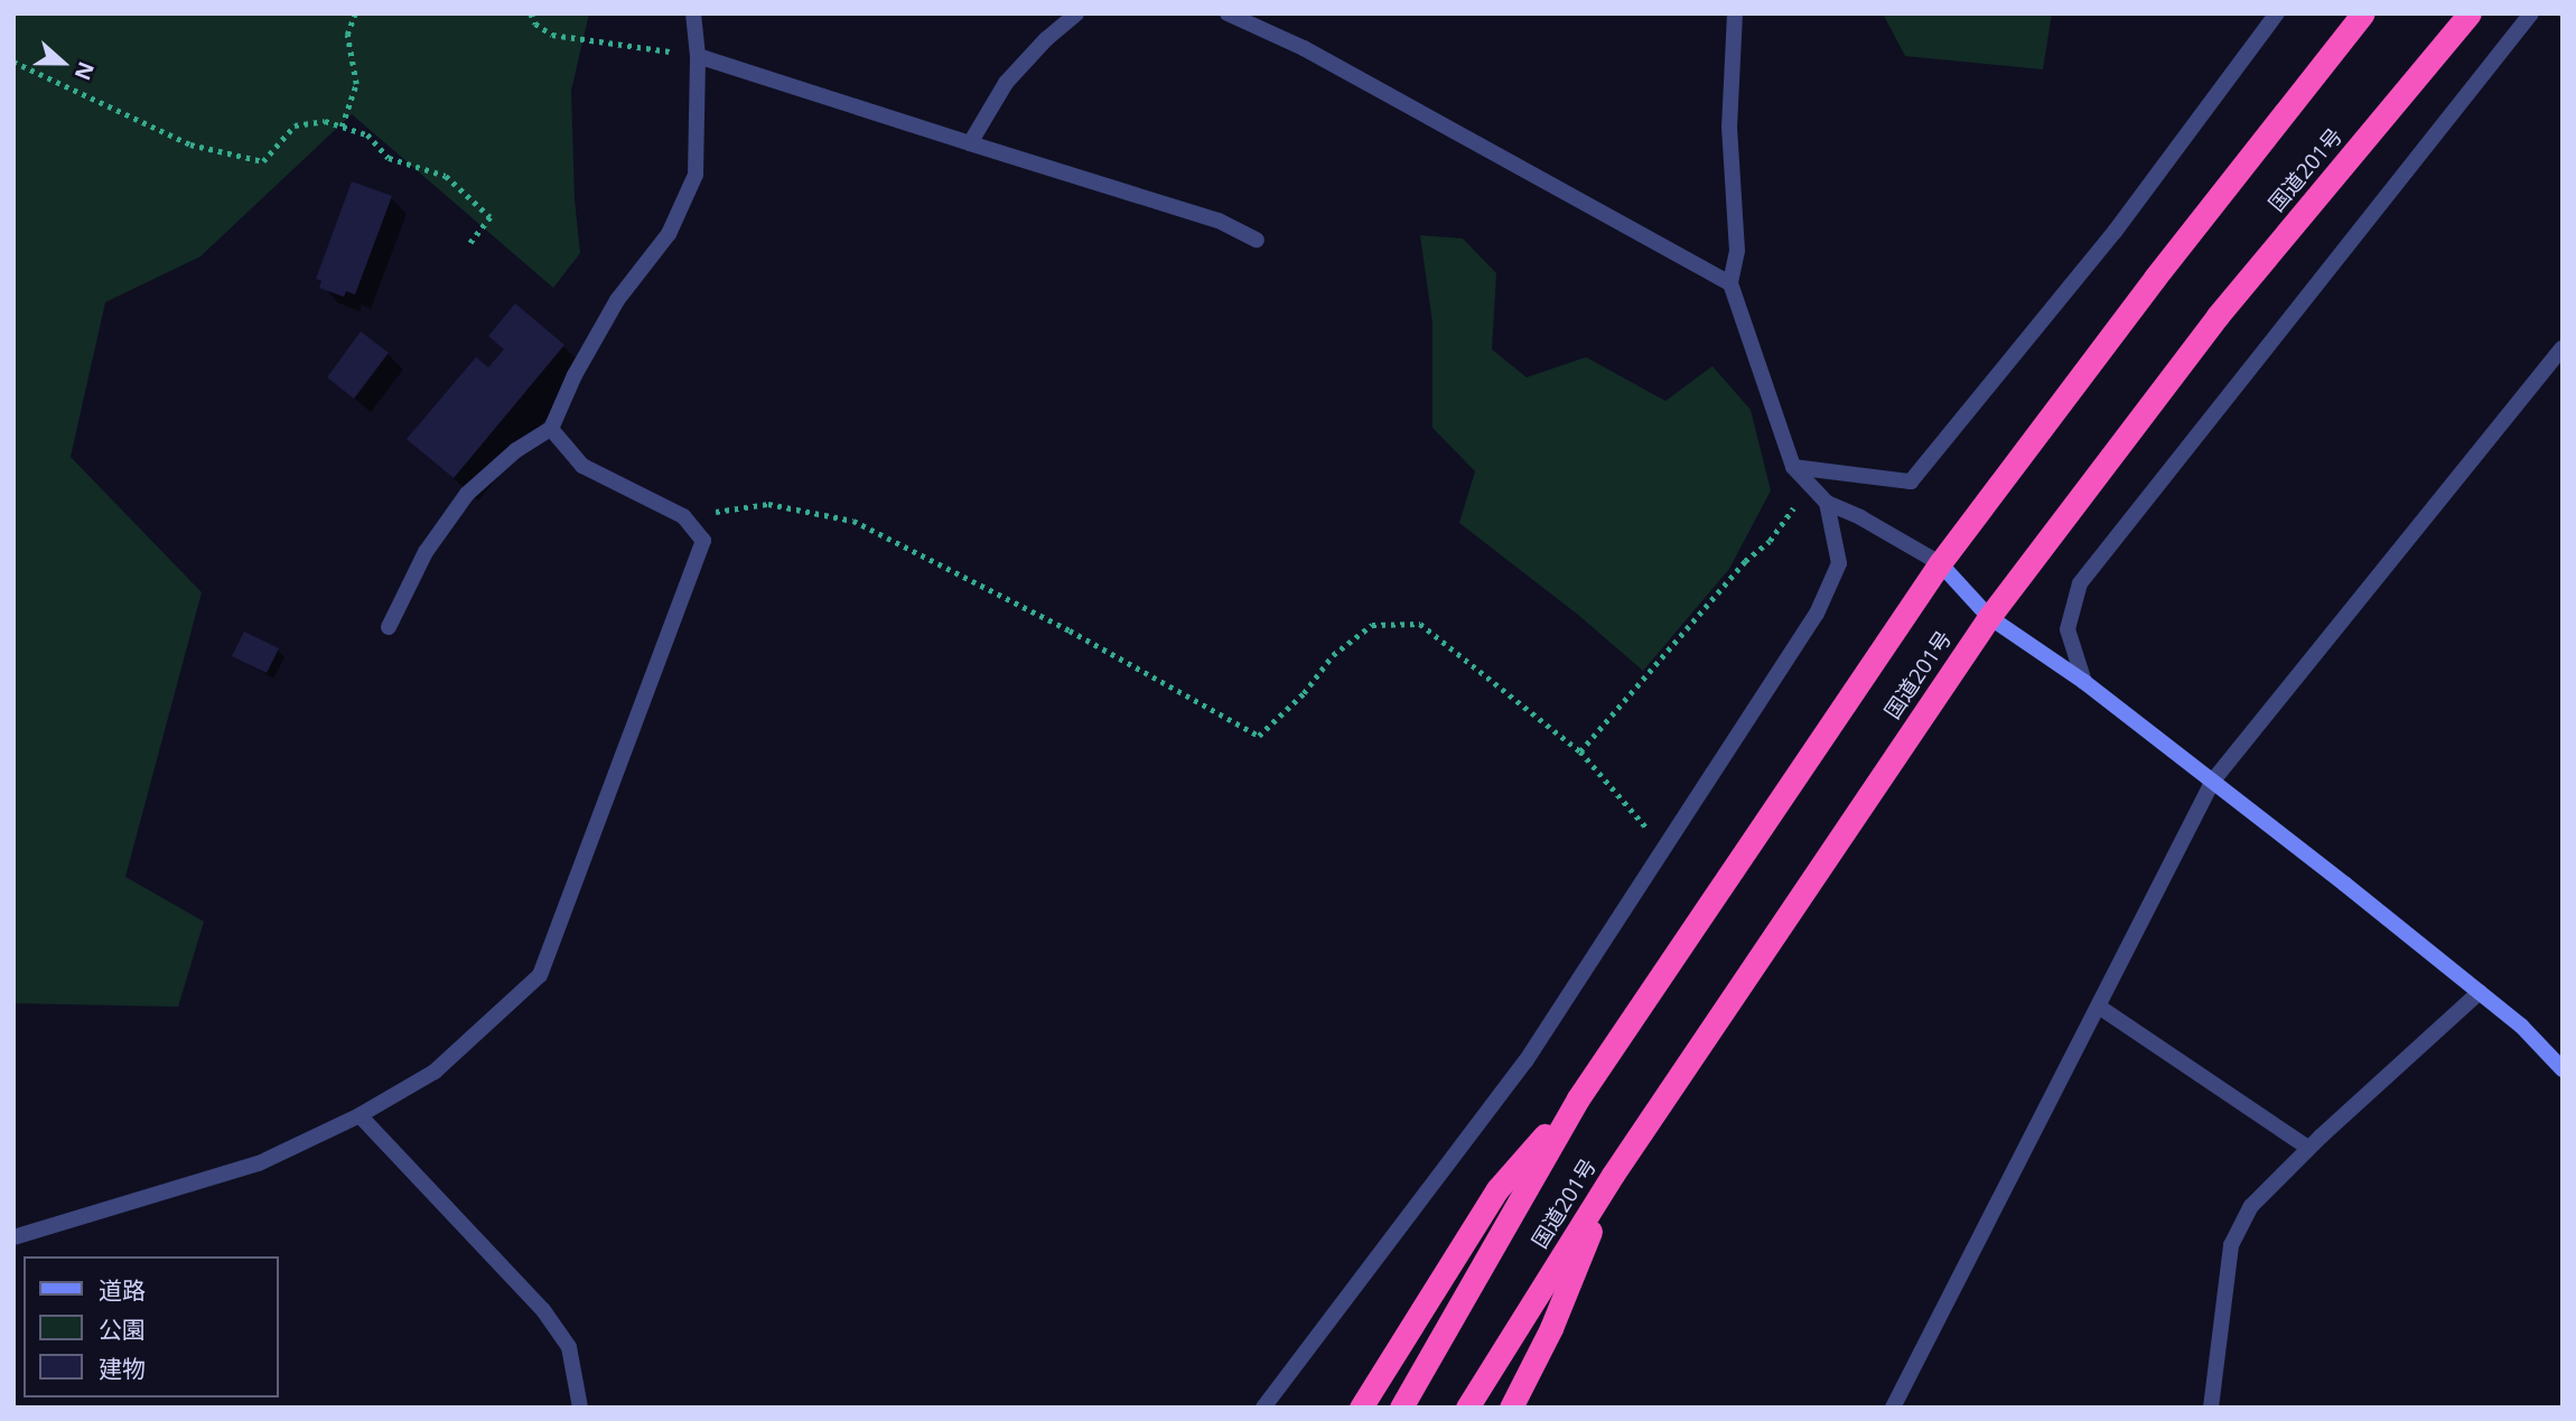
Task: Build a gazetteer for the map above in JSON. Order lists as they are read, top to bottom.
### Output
{
  "streets": {
    "highway": ["国道201号"]
  },
  "legend": ["道路", "公園", "建物"],
  "north": "right"
}
